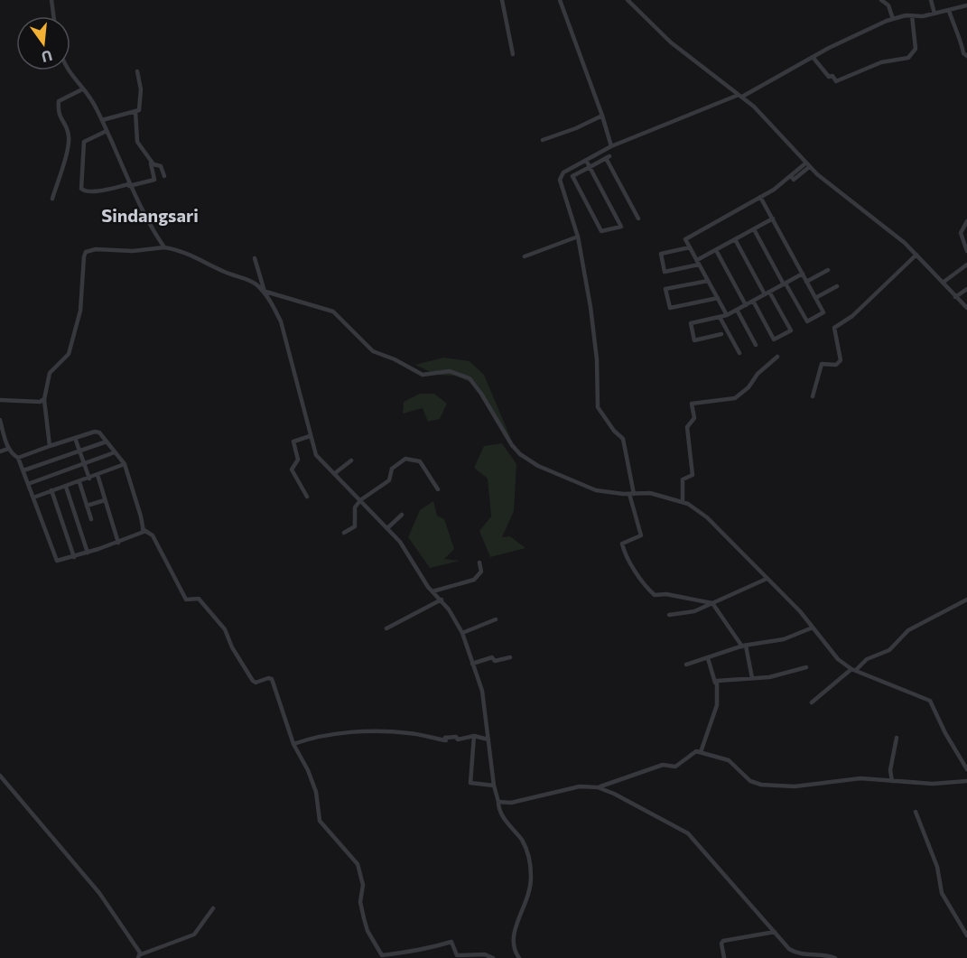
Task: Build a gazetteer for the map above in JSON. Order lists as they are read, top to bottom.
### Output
{
  "districts": ["Sindangsari"],
  "north": "bottom"
}
